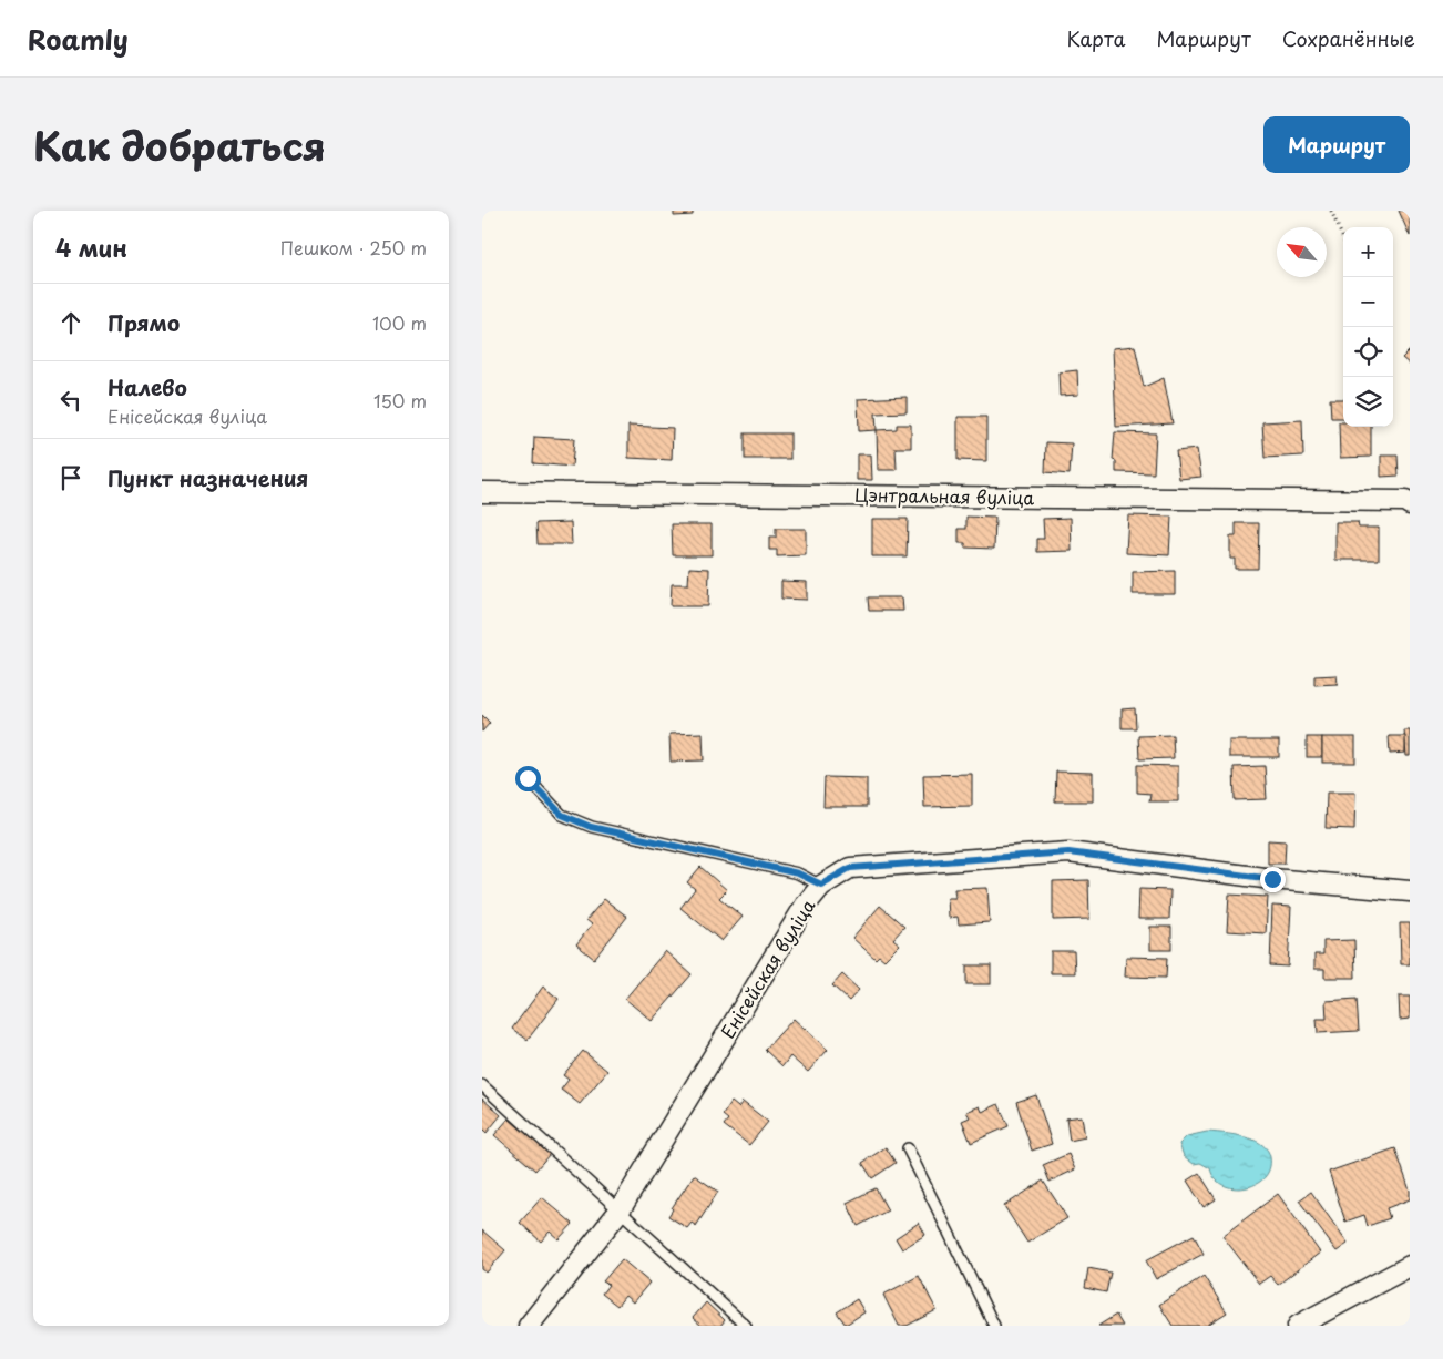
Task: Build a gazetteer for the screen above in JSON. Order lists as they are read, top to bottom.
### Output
{
  "streets": {
    "street": ["Цэнтральная вуліца", "Енісейская вуліца"]
  },
  "north": "top left",
  "page": {
    "header": "Roamly",
    "nav": ["Карта", "Маршрут", "Сохранённые"],
    "title": "Как добраться",
    "buttons": "Маршрут",
    "heading": ["4 мин", "Пешком · 250 m"],
    "map_buttons": ["+", "−"],
    "list": [
      ["Прямо", "100 m"],
      ["Налево", "Енісейская вуліца", "150 m"],
      "Пункт назначения"
    ]
  }
}
